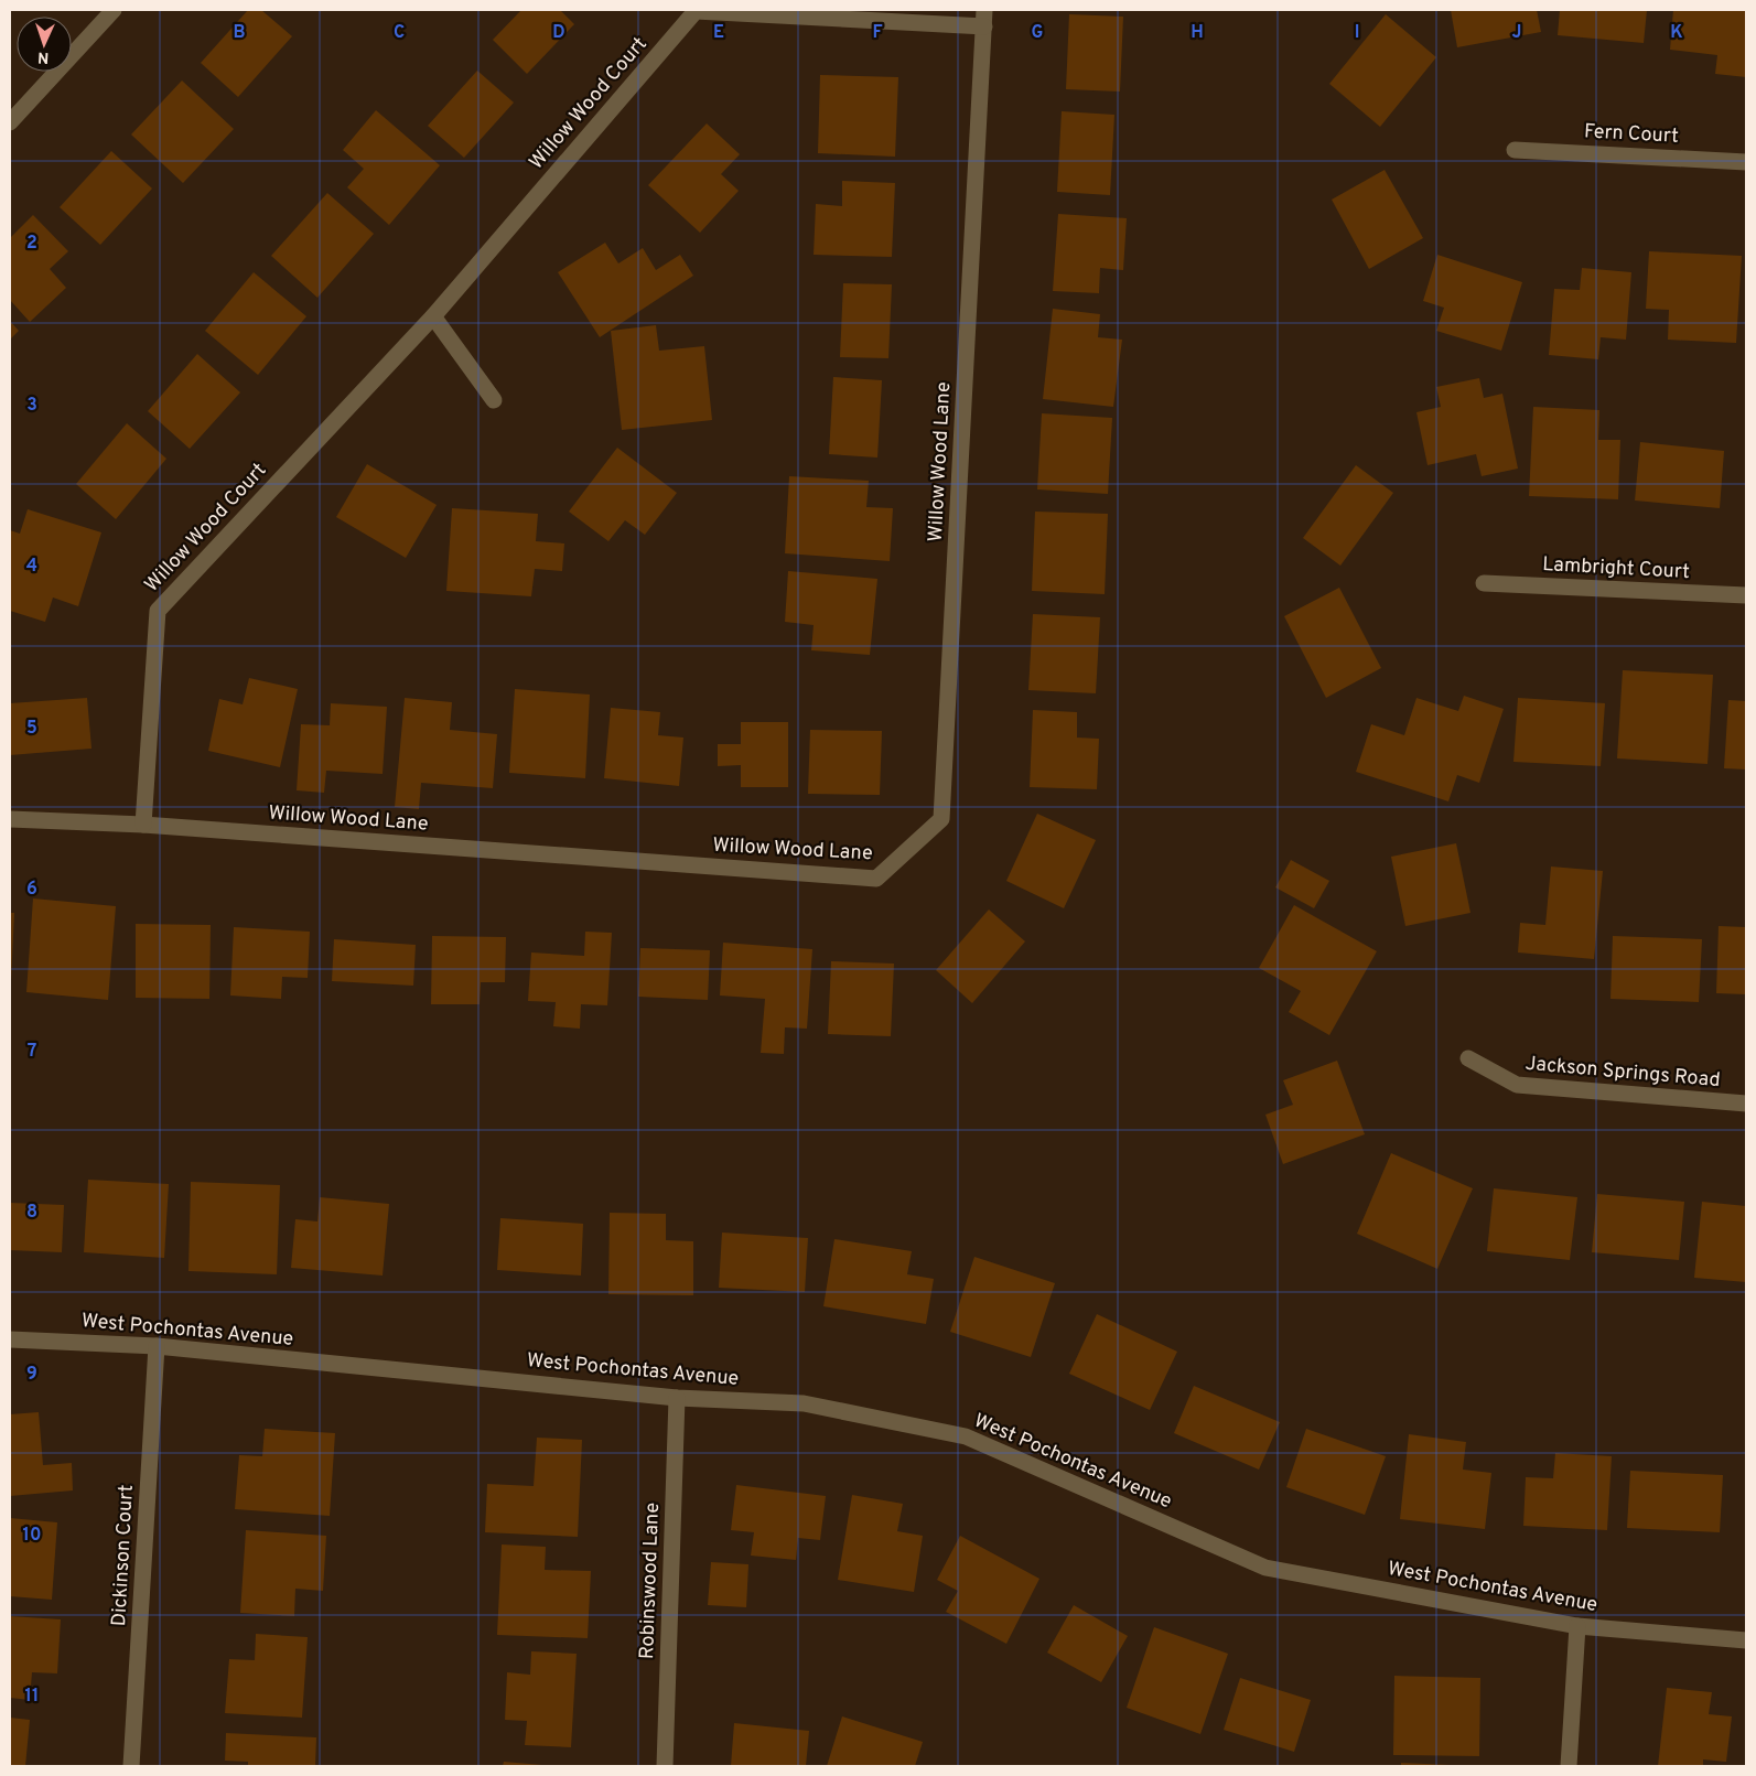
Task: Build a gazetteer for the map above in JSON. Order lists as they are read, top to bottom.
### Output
{
  "streets": {
    "street": [
      "Willow Wood Court",
      "Fern Court",
      "Willow Wood Lane",
      "Lambright Court",
      "Jackson Springs Road",
      "West Pochontas Avenue",
      "Dickinson Court",
      "Robinswood Lane"
    ]
  },
  "crossings": [
    ["Willow Wood Court", "Willow Wood Lane"],
    ["West Pochontas Avenue", "Dickinson Court"],
    ["West Pochontas Avenue", "Robinswood Lane"]
  ],
  "north": "bottom",
  "grid": {
    "columns": [
      "B",
      "C",
      "D",
      "E",
      "F",
      "G",
      "H",
      "I",
      "J",
      "K"
    ],
    "rows": [
      "2",
      "3",
      "4",
      "5",
      "6",
      "7",
      "8",
      "9",
      "10",
      "11"
    ]
  }
}
